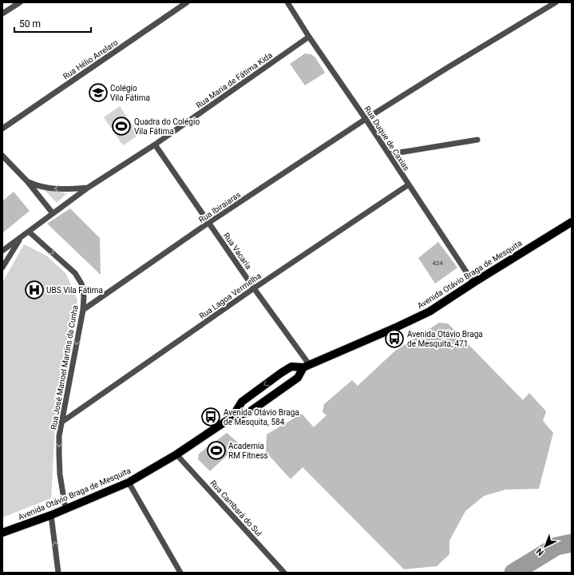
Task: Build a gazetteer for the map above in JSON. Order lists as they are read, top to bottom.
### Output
{
  "streets": {
    "main road": ["Avenida Otávio Braga de Mesquita"],
    "street": [
      "Rua Hélio Arrelaro",
      "Rua Maria de Fátima Kida",
      "Rua Duque de Caxias",
      "Rua Ibiraiaras",
      "Rua Vacaria",
      "Rua Lagoa Vermelha",
      "Rua José Manoel Martins da Cunha",
      "Rua Cambará do Sul"
    ]
  },
  "crossings": [
    ["Rua Maria de Fátima Kida", "Rua Duque de Caxias"],
    ["Rua Maria de Fátima Kida", "Rua Vacaria"],
    ["Rua Maria de Fátima Kida", "Rua José Manoel Martins da Cunha"],
    ["Rua Duque de Caxias", "Rua Ibiraiaras"],
    ["Rua Duque de Caxias", "Avenida Otávio Braga de Mesquita"],
    ["Rua Duque de Caxias", "Rua Lagoa Vermelha"],
    ["Rua Ibiraiaras", "Rua Vacaria"],
    ["Rua Ibiraiaras", "Rua José Manoel Martins da Cunha"],
    ["Rua Vacaria", "Avenida Otávio Braga de Mesquita"],
    ["Rua Vacaria", "Rua Lagoa Vermelha"],
    ["Avenida Otávio Braga de Mesquita", "Rua José Manoel Martins da Cunha"],
    ["Avenida Otávio Braga de Mesquita", "Rua Cambará do Sul"],
    ["Rua Lagoa Vermelha", "Rua José Manoel Martins da Cunha"]
  ],
  "one_way": ["Rua José Manoel Martins da Cunha"],
  "places": {
    "school or university": ["Colégio Vila Fátima"],
    "sports": ["Quadra do Colégio Vila Fátima", "Academia RM Fitness"],
    "hospital": ["UBS Vila Fátima"],
    "bus stop": ["Avenida Otávio Braga de Mesquita, 471", "Avenida Otávio Braga de Mesquita, 584"]
  },
  "house_numbers": ["424"],
  "scale_bar": "50 m",
  "north": "bottom left"
}
